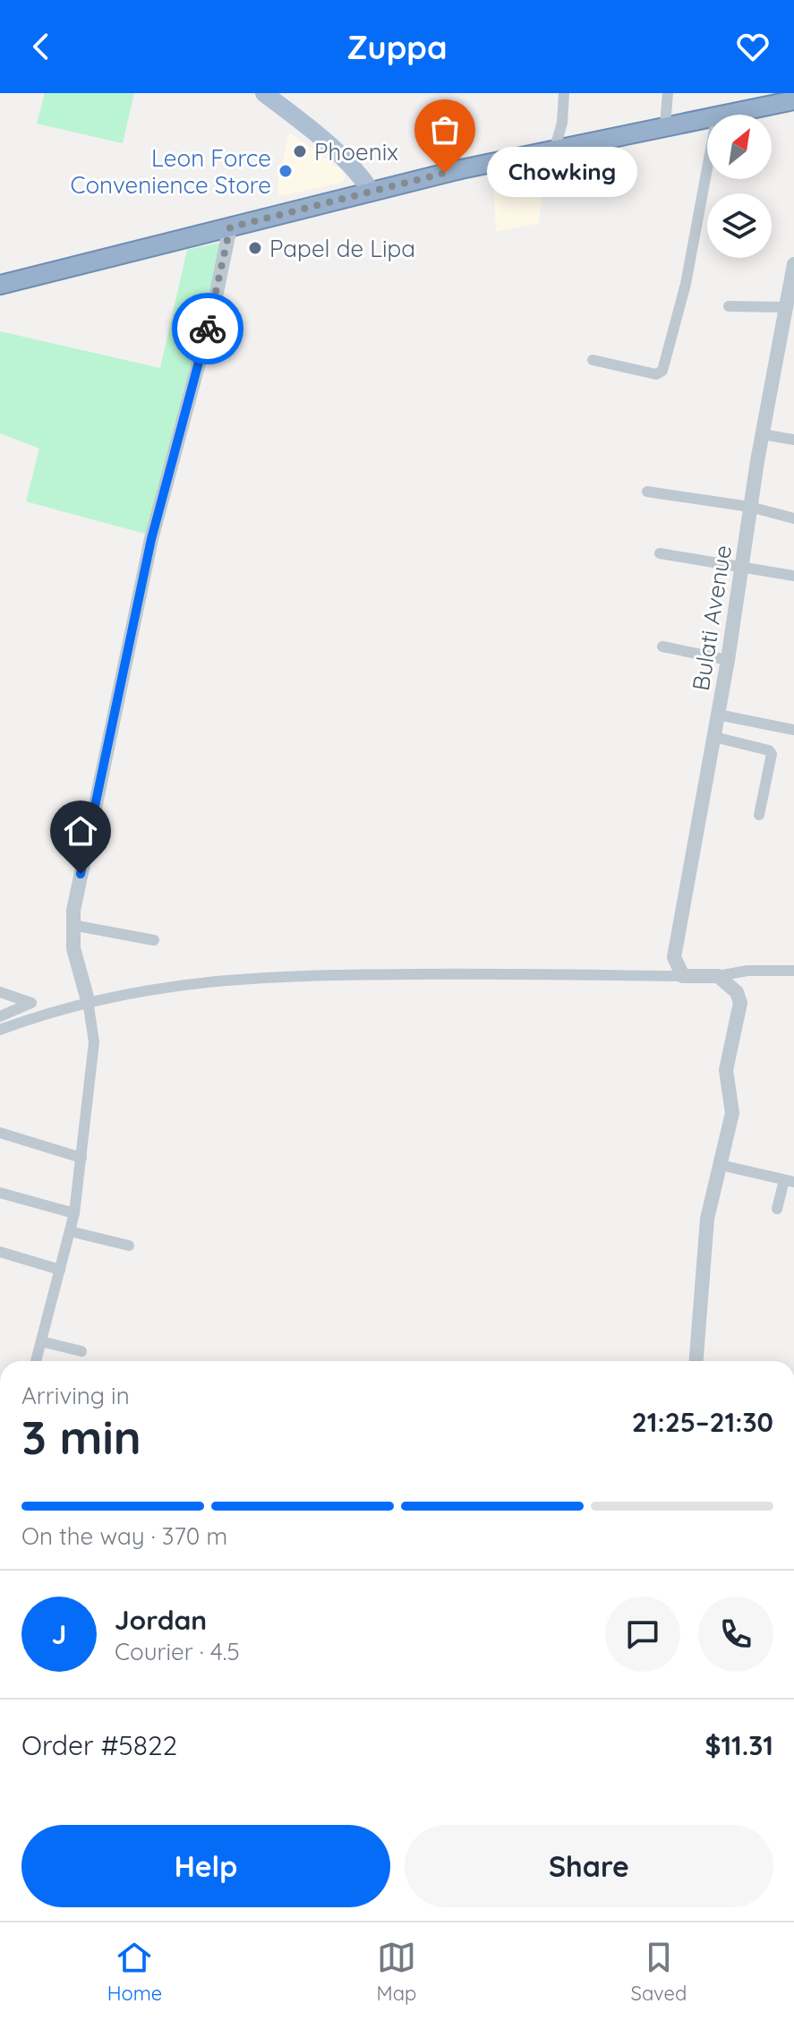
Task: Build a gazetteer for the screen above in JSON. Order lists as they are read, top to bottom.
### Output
{
  "streets": {
    "street": ["Bulati Avenue"]
  },
  "places": [
    "Phoenix",
    "Leon Force Convenience Store",
    "Chowking",
    "Papel de Lipa"
  ],
  "north": "top right",
  "page": {
    "header": "Zuppa",
    "bubble": "Chowking",
    "heading": ["3 min", "Arriving in", "21:25–21:30"],
    "panel": [
      "Jordan",
      "Courier · 4.5",
      "Order #5822",
      "$11.31"
    ],
    "bar": "On the way · 370 m",
    "round": "J",
    "buttons": ["Help", "Share"],
    "tabs": ["Home", "Map", "Saved"]
  }
}
